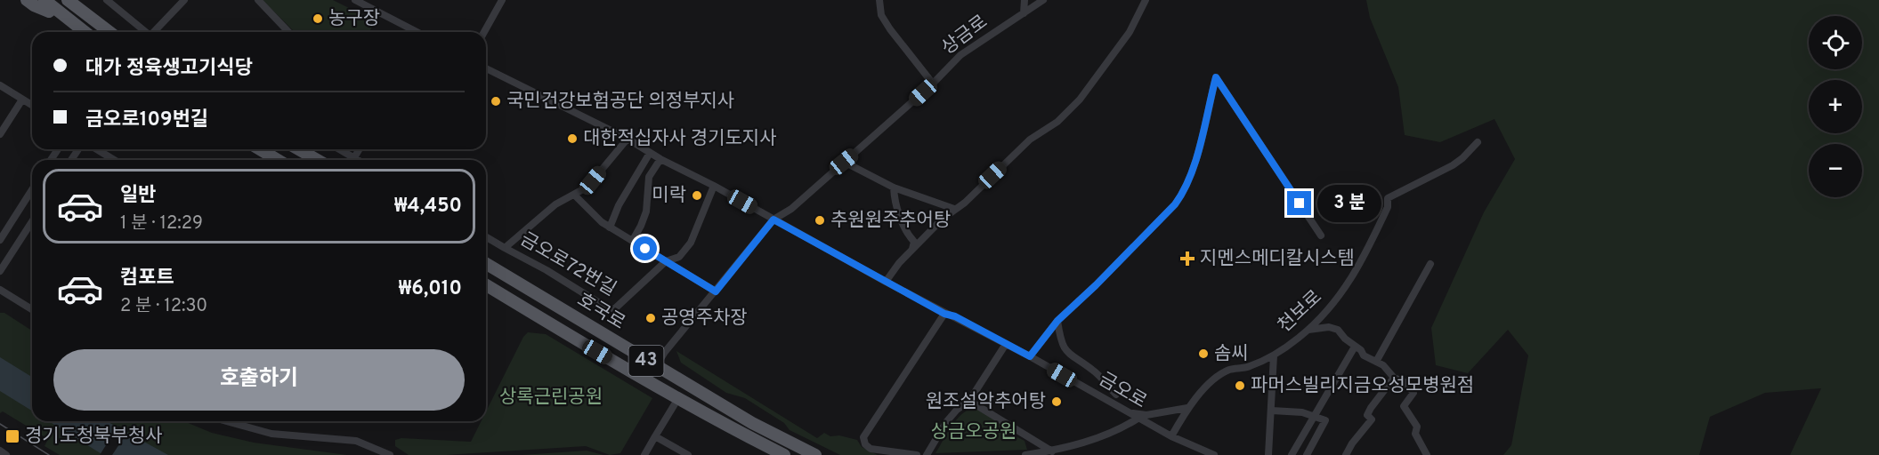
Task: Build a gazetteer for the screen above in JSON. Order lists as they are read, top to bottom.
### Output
{
  "streets": {
    "main road": ["호국로", "43"],
    "street": [
      "상금로",
      "금오로72번길",
      "천보로",
      "금오로"
    ]
  },
  "crossings": [
    ["상금로", "호국로"],
    ["상금로", "금오로"],
    ["금오로72번길", "금오로"]
  ],
  "parks": ["상록근린공원", "상금오공원"],
  "places": {
    "other": [
      "농구장",
      "국민건강보험공단 의정부지사",
      "대한적십자사 경기도지사",
      "미락",
      "추원원주추어탕",
      "공영주차장",
      "솜씨",
      "파머스빌리지금오성모병원점",
      "원조설악추어탕"
    ],
    "health": ["지멘스메디칼시스템"],
    "transit": ["경기도청북부청사"]
  },
  "page": {
    "map_buttons": ["+", "−"],
    "banner": ["대가 정육생고기식당", "금오로109번길"],
    "list": [
      {
        "name": "일반",
        "note": "1 분 · 12:29",
        "value": "₩4,450"
      },
      {
        "name": "컴포트",
        "note": "2 분 · 12:30",
        "value": "₩6,010"
      }
    ],
    "bubble": "3 분",
    "buttons": "호출하기"
  }
}
